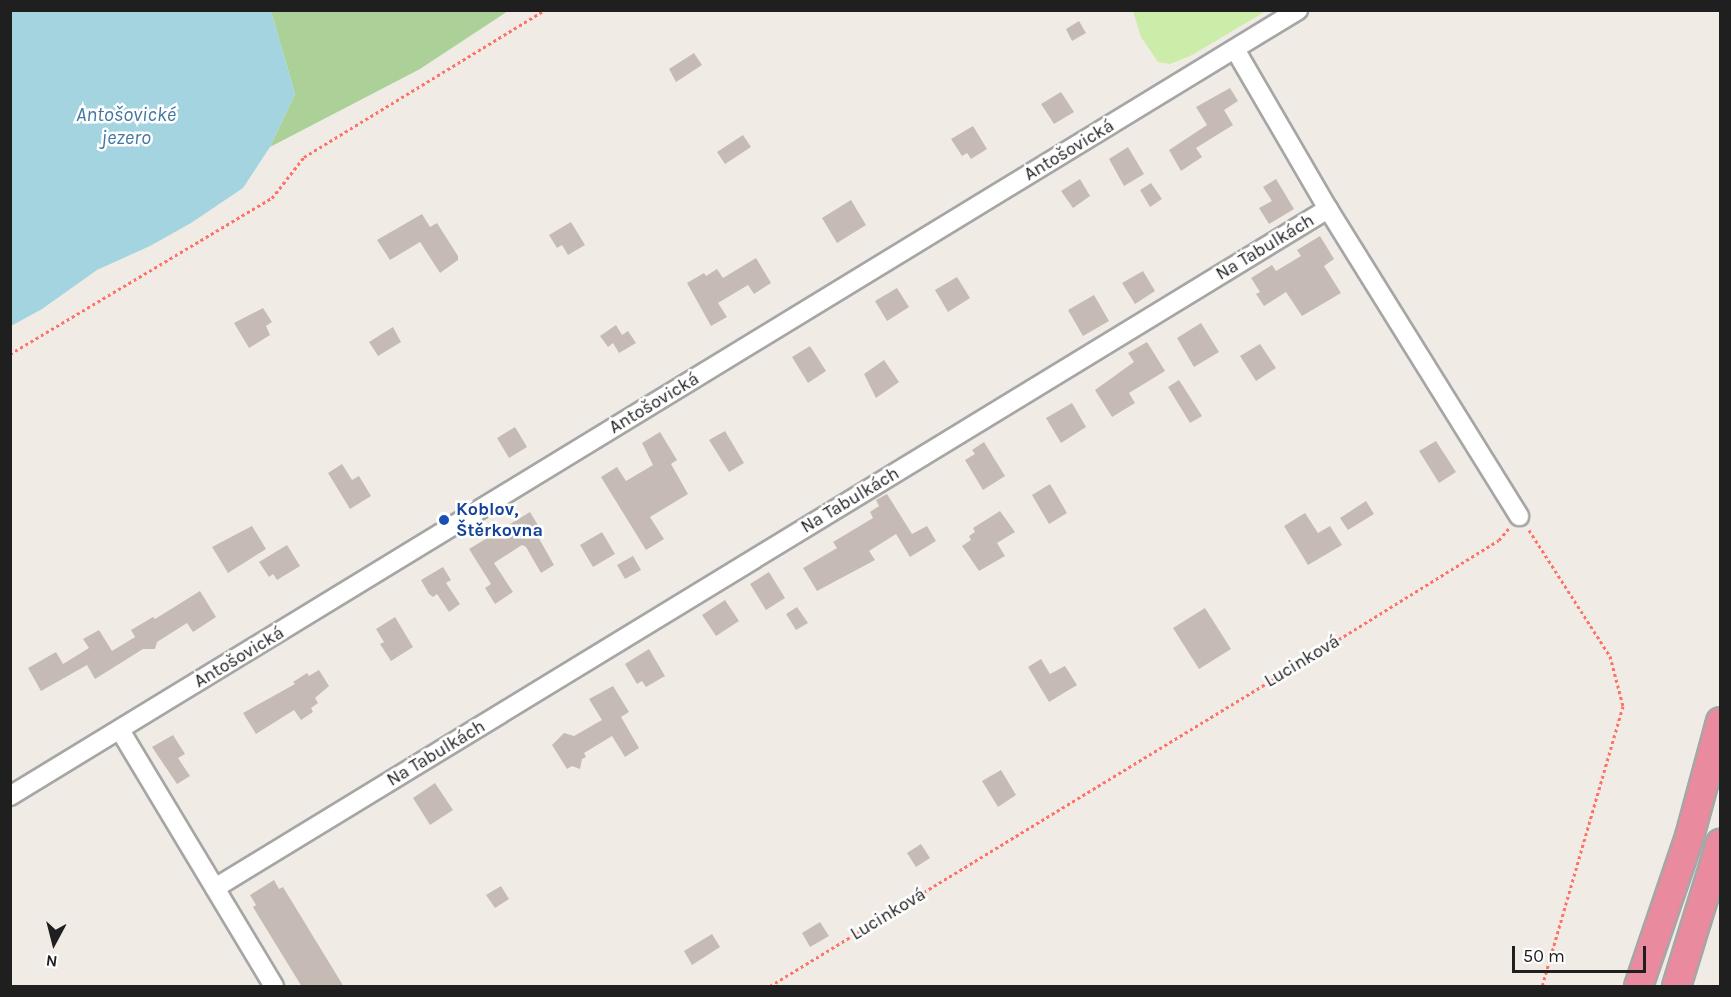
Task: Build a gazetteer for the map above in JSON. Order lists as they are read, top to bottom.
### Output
{
  "streets": {
    "street": ["Antošovická", "Na Tabulkách"],
    "path": ["Lucinková"]
  },
  "crossings": [
    ["Antošovická", "Na Tabulkách"]
  ],
  "water": ["Antošovické jezero"],
  "places": ["Koblov, Štěrkovna"],
  "scale_bar": "50 m",
  "north": "bottom"
}
